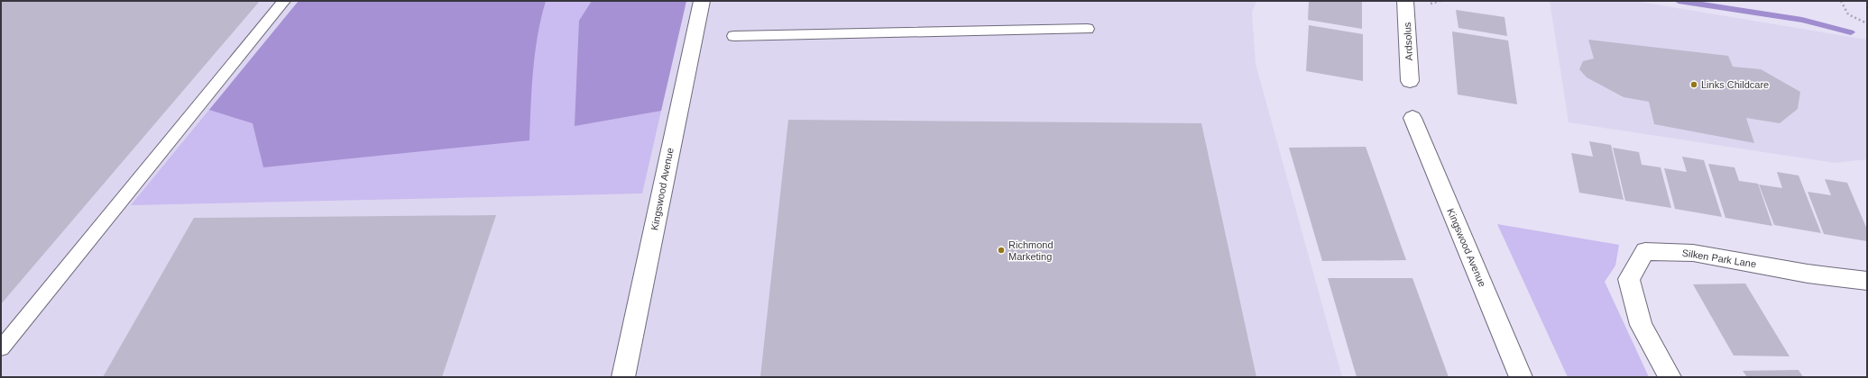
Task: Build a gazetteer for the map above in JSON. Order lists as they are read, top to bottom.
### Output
{
  "streets": {
    "street": ["Ardsolus", "Kingswood Avenue", "Silken Park Lane"]
  },
  "places": ["Links Childcare", "Richmond Marketing"]
}
